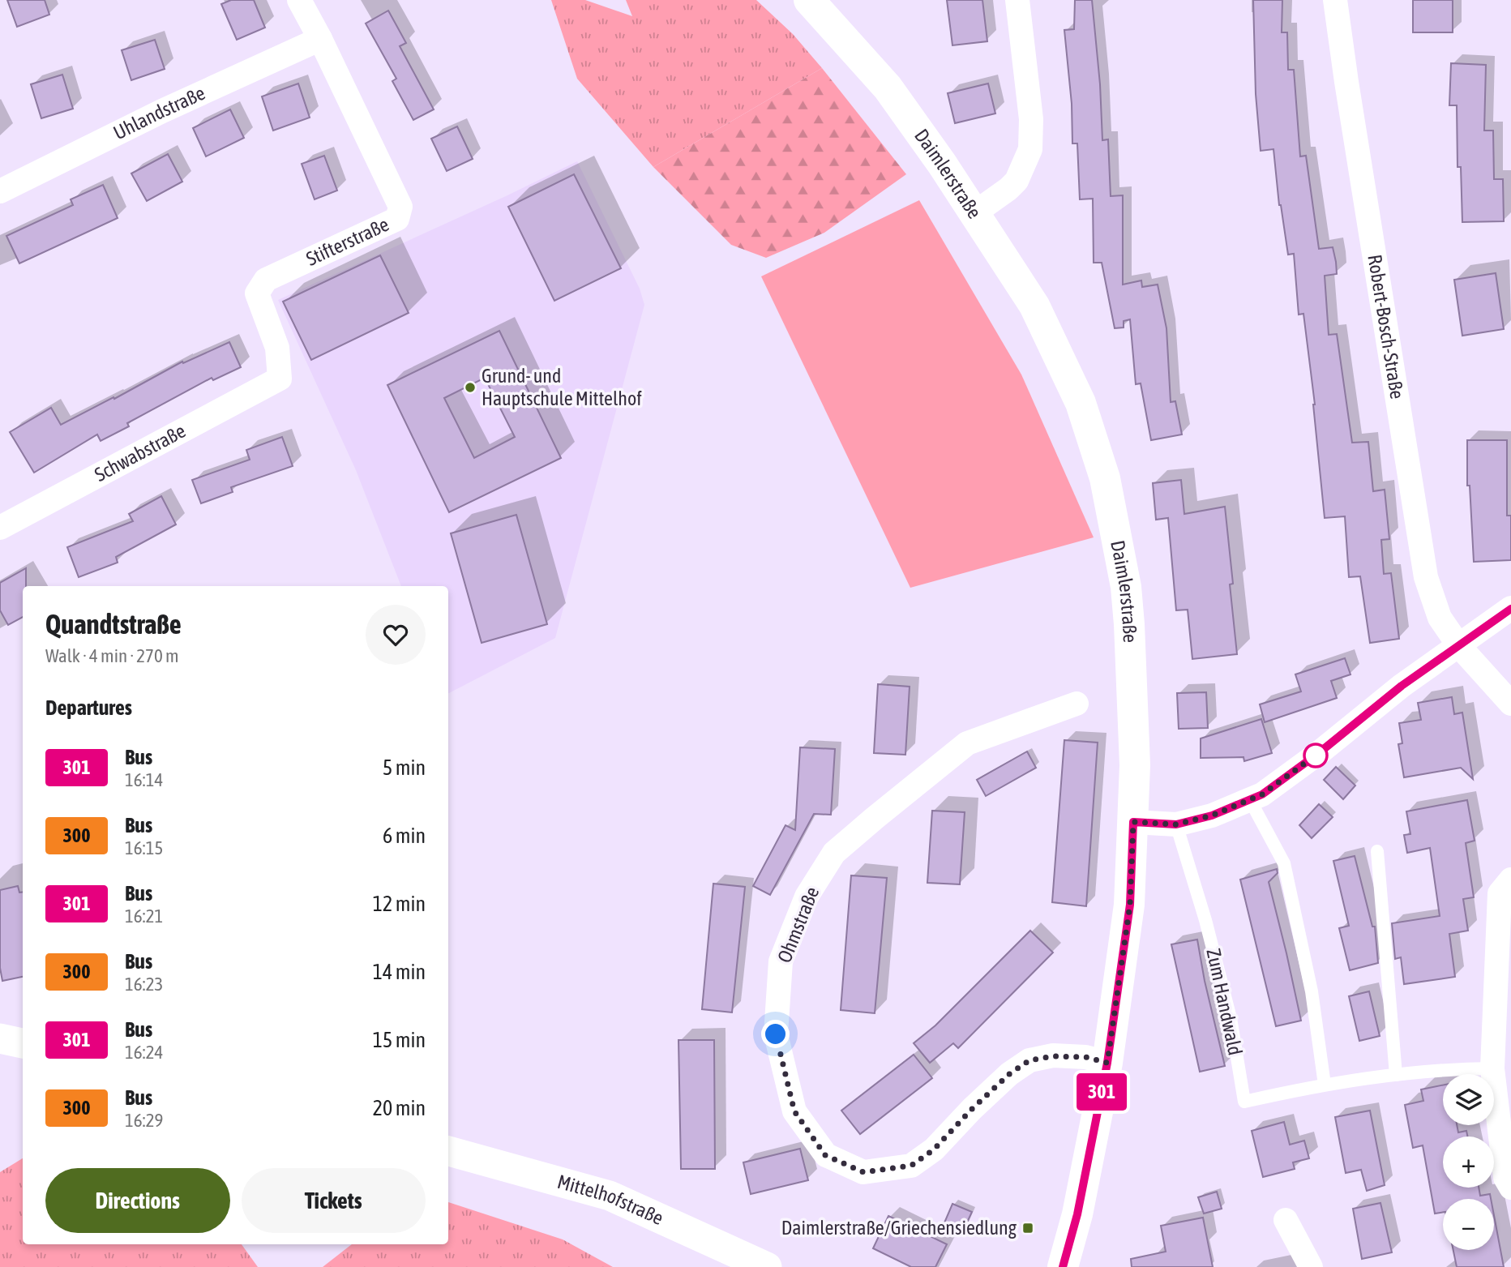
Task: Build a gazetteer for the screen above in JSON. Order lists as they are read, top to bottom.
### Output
{
  "streets": {
    "main road": ["Daimlerstraße"],
    "street": [
      "Uhlandstraße",
      "Stifterstraße",
      "Robert-Bosch-Straße",
      "Schwabstraße",
      "Ohmstraße",
      "Mittelhofstraße"
    ],
    "lane": ["Zum Handwald"]
  },
  "crossings": [
    ["Uhlandstraße", "Stifterstraße"],
    ["Daimlerstraße", "Ohmstraße"],
    ["Stifterstraße", "Schwabstraße"]
  ],
  "places": {
    "other": ["Grund- und Hauptschule Mittelhof"],
    "transit": ["Daimlerstraße/Griechensiedlung"]
  },
  "lines": ["bus line 301"],
  "page": {
    "on_map": "301",
    "heading": [
      ["Quandtstraße", "Walk · 4 min · 270 m"],
      "Departures"
    ],
    "list": [
      {
        "mark": "301",
        "name": "Bus",
        "note": "16:14",
        "value": "5 min"
      },
      {
        "mark": "300",
        "name": "Bus",
        "note": "16:15",
        "value": "6 min"
      },
      {
        "mark": "301",
        "name": "Bus",
        "note": "16:21",
        "value": "12 min"
      },
      {
        "mark": "300",
        "name": "Bus",
        "note": "16:23",
        "value": "14 min"
      },
      {
        "mark": "301",
        "name": "Bus",
        "note": "16:24",
        "value": "15 min"
      },
      {
        "mark": "300",
        "name": "Bus",
        "note": "16:29",
        "value": "20 min"
      }
    ],
    "map_buttons": ["+", "−"],
    "buttons": ["Directions", "Tickets"]
  }
}
